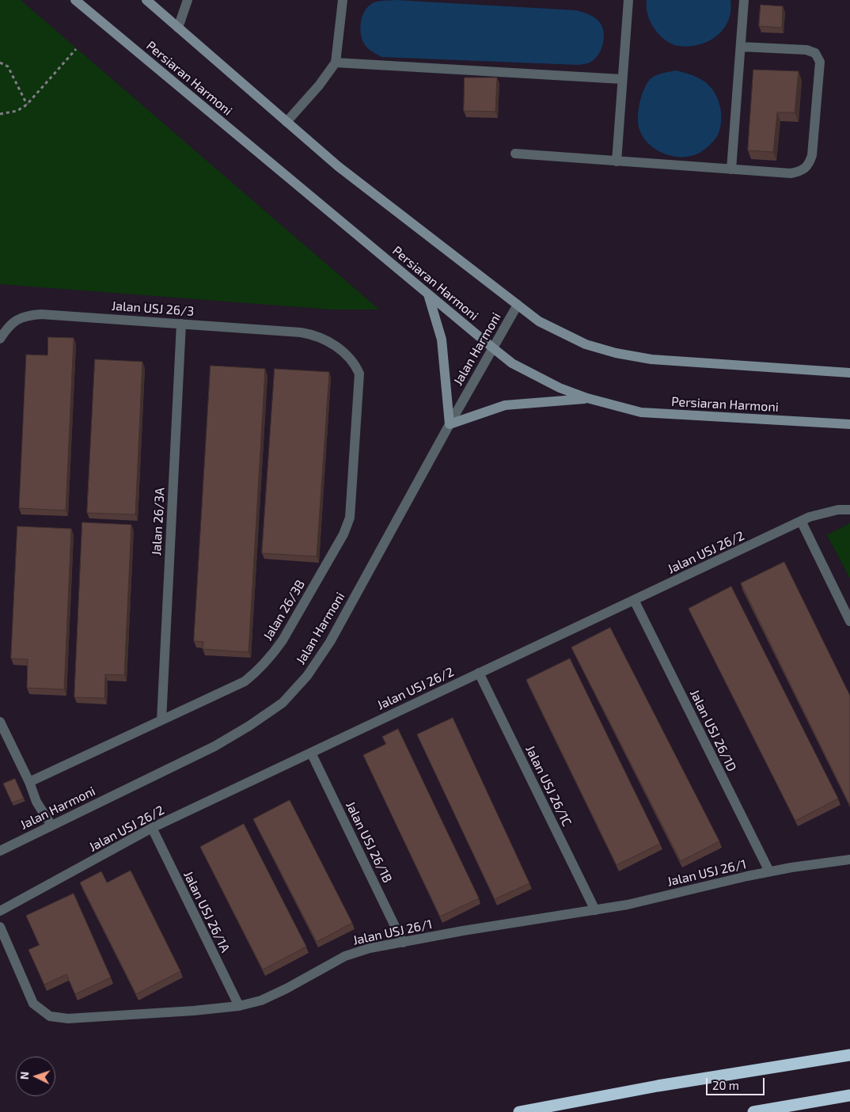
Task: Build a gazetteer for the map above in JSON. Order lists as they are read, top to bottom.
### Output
{
  "streets": {
    "main road": ["Persiaran Harmoni"],
    "street": [
      "Jalan USJ 26/3",
      "Jalan Harmoni",
      "Jalan 26/3A",
      "Jalan USJ 26/2",
      "Jalan 26/3B",
      "Jalan USJ 26/1D",
      "Jalan USJ 26/1C",
      "Jalan USJ 26/1B",
      "Jalan USJ 26/1",
      "Jalan USJ 26/1A"
    ]
  },
  "crossings": [
    ["Persiaran Harmoni", "Jalan Harmoni"],
    ["Jalan USJ 26/3", "Jalan 26/3A"],
    ["Jalan USJ 26/3", "Jalan 26/3B"],
    ["Jalan 26/3A", "Jalan 26/3B"],
    ["Jalan USJ 26/2", "Jalan USJ 26/1D"],
    ["Jalan USJ 26/2", "Jalan USJ 26/1C"],
    ["Jalan USJ 26/2", "Jalan USJ 26/1B"],
    ["Jalan USJ 26/2", "Jalan USJ 26/1A"],
    ["Jalan USJ 26/1D", "Jalan USJ 26/1"],
    ["Jalan USJ 26/1C", "Jalan USJ 26/1"],
    ["Jalan USJ 26/1B", "Jalan USJ 26/1"],
    ["Jalan USJ 26/1", "Jalan USJ 26/1A"]
  ],
  "scale_bar": "20 m",
  "north": "left"
}
